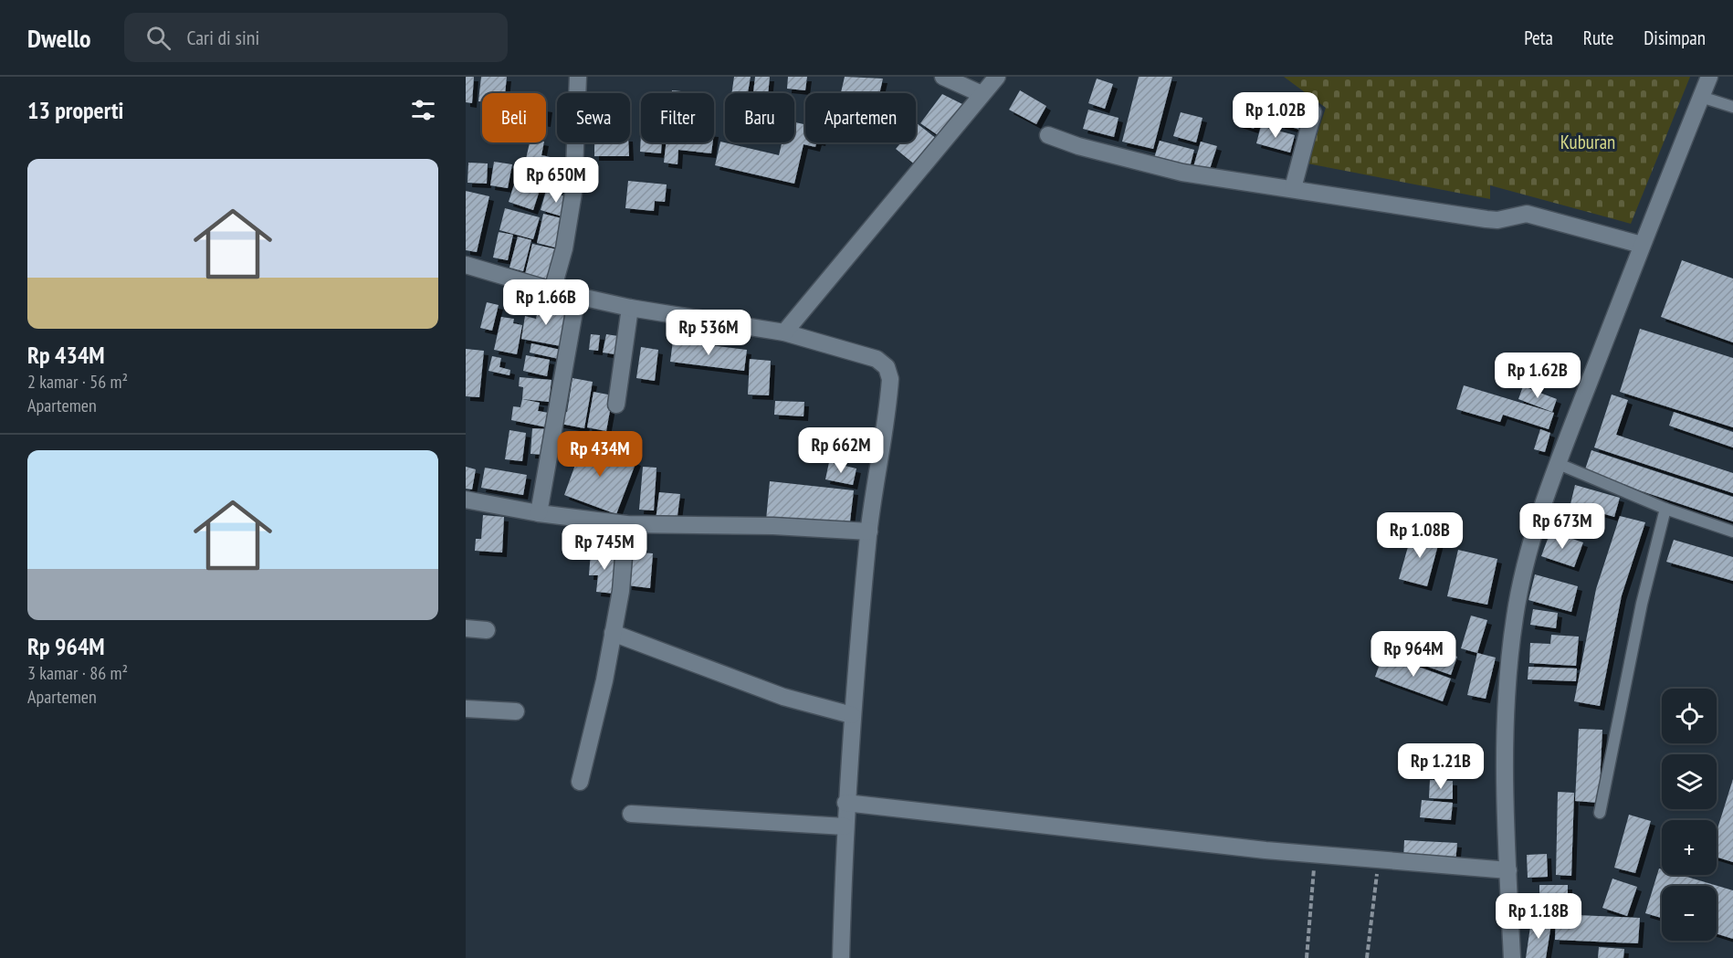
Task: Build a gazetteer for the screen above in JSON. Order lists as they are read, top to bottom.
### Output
{
  "parks": ["Kuburan"],
  "page": {
    "header": "Dwello",
    "search": "Cari di sini",
    "nav": ["Peta", "Rute", "Disimpan"],
    "heading": "13 properti",
    "price": [
      "Rp 1.02B",
      "Rp 650M",
      "Rp 1.66B",
      "Rp 536M",
      "Rp 1.62B",
      "Rp 662M",
      "Rp 434M",
      "Rp 673M",
      "Rp 1.08B",
      "Rp 745M",
      "Rp 964M",
      "Rp 1.21B",
      "Rp 1.18B"
    ],
    "chip": [
      "Beli",
      "Sewa",
      "Filter",
      "Baru",
      "Apartemen"
    ],
    "list": [
      {
        "name": "Rp 434M",
        "note": "2 kamar · 56 m² · Apartemen"
      },
      {
        "name": "Rp 964M",
        "note": "3 kamar · 86 m² · Apartemen"
      }
    ],
    "map_buttons": ["+", "−"]
  }
}
